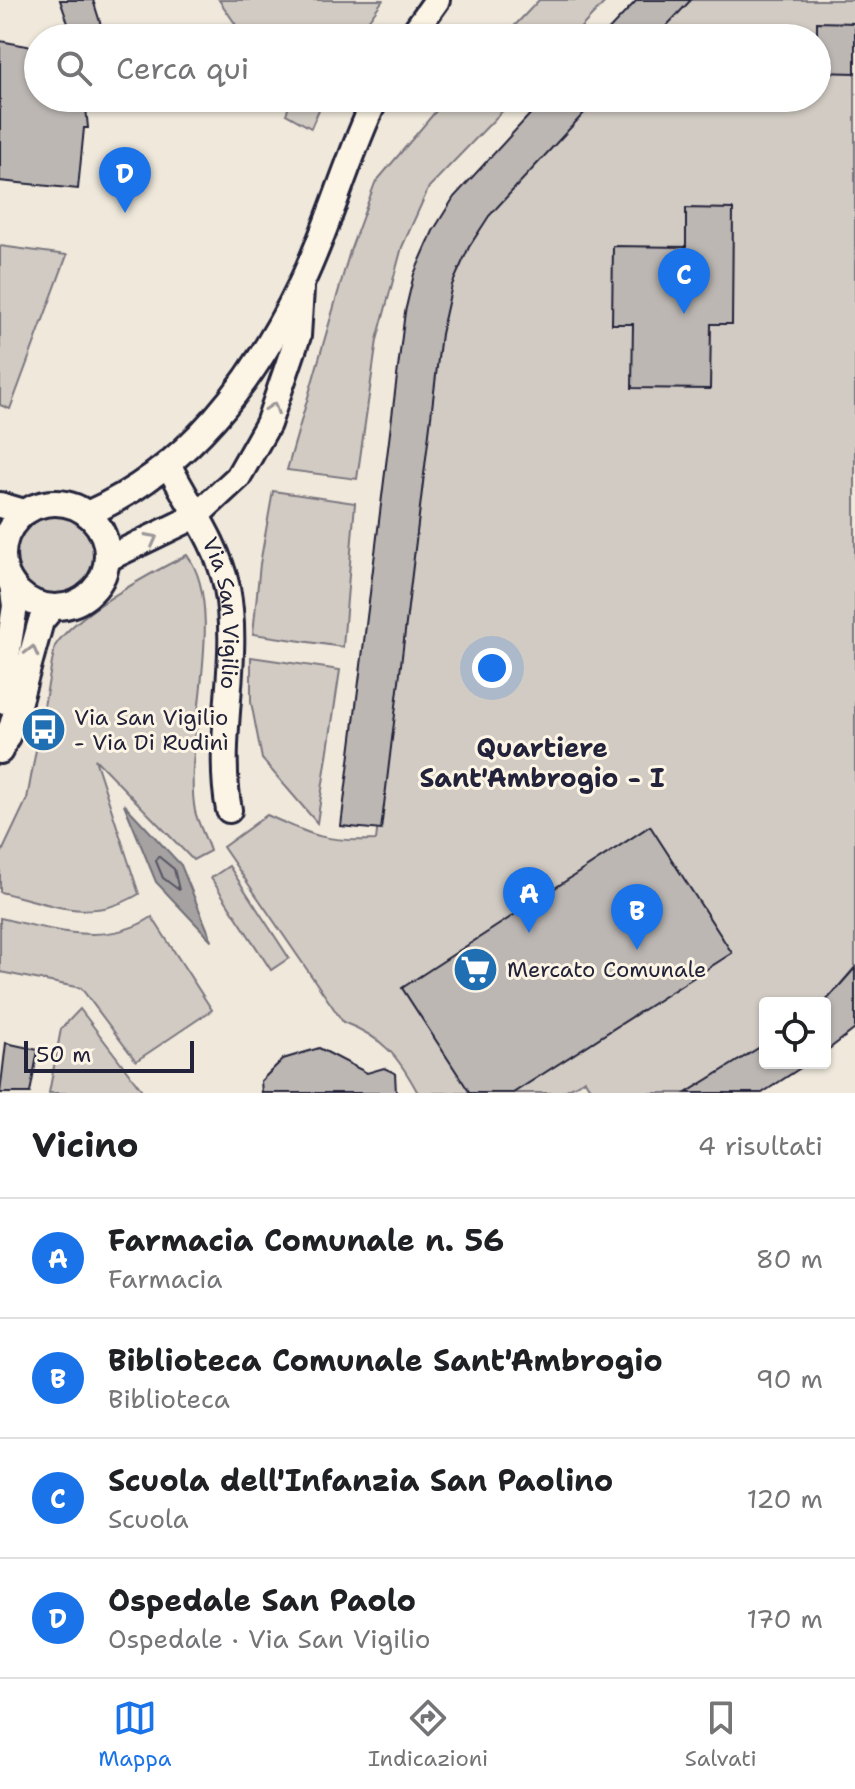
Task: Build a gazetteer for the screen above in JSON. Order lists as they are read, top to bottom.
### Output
{
  "streets": {
    "street": ["Via San Vigilio"]
  },
  "districts": ["Quartiere Sant'Ambrogio - I"],
  "places": {
    "bus stop": ["Via San Vigilio - Via Di Rudinì"],
    "supermarket": ["Mercato Comunale"]
  },
  "scale_bar": "50 m",
  "page": {
    "search": "Cerca qui",
    "pins": [
      "D",
      "C",
      "A",
      "B"
    ],
    "scale": "50 m",
    "heading": ["Vicino", "4 risultati"],
    "list": [
      {
        "mark": "A",
        "name": "Farmacia Comunale n. 56",
        "note": "Farmacia",
        "value": "80 m"
      },
      {
        "mark": "B",
        "name": "Biblioteca Comunale Sant'Ambrogio",
        "note": "Biblioteca",
        "value": "90 m"
      },
      {
        "mark": "C",
        "name": "Scuola dell'Infanzia San Paolino",
        "note": "Scuola",
        "value": "120 m"
      },
      {
        "mark": "D",
        "name": "Ospedale San Paolo",
        "note": "Ospedale · Via San Vigilio",
        "value": "170 m"
      }
    ],
    "nav": ["Mappa", "Indicazioni", "Salvati"]
  }
}
